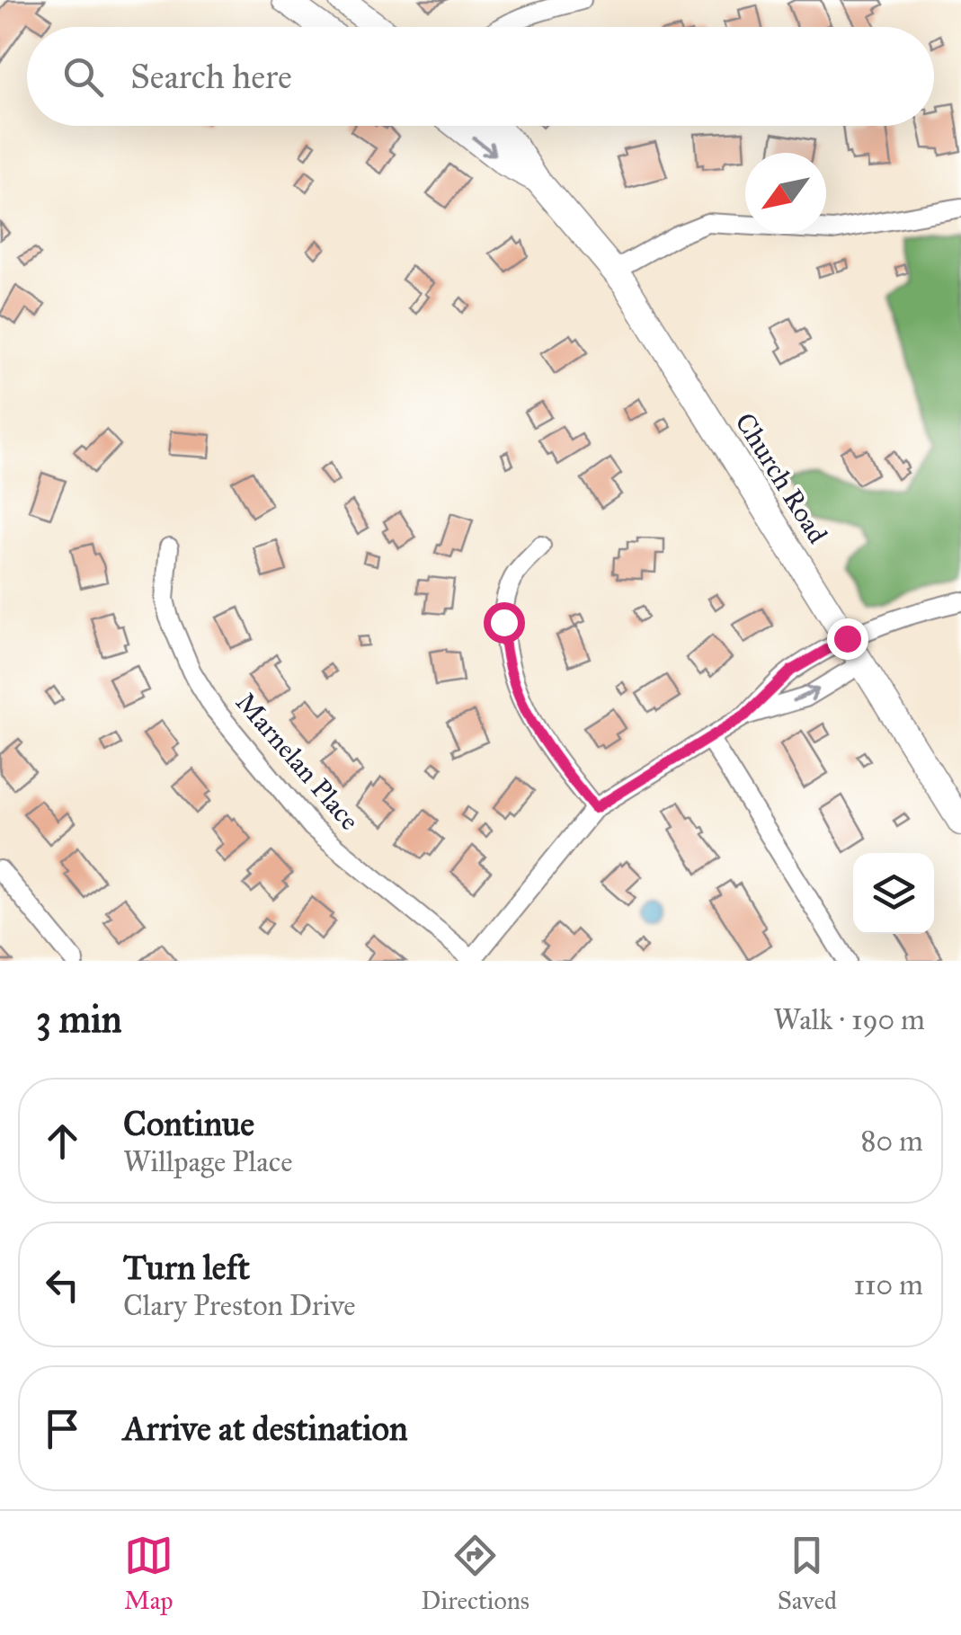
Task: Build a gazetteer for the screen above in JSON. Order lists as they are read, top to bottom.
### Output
{
  "streets": {
    "main road": ["Church Road"],
    "street": ["Marnelan Place"]
  },
  "north": "bottom left",
  "page": {
    "search": "Search here",
    "heading": ["3 min", "Walk · 190 m"],
    "list": [
      ["Continue", "Willpage Place", "80 m"],
      ["Turn left", "Clary Preston Drive", "110 m"],
      "Arrive at destination"
    ],
    "nav": ["Map", "Directions", "Saved"]
  }
}
